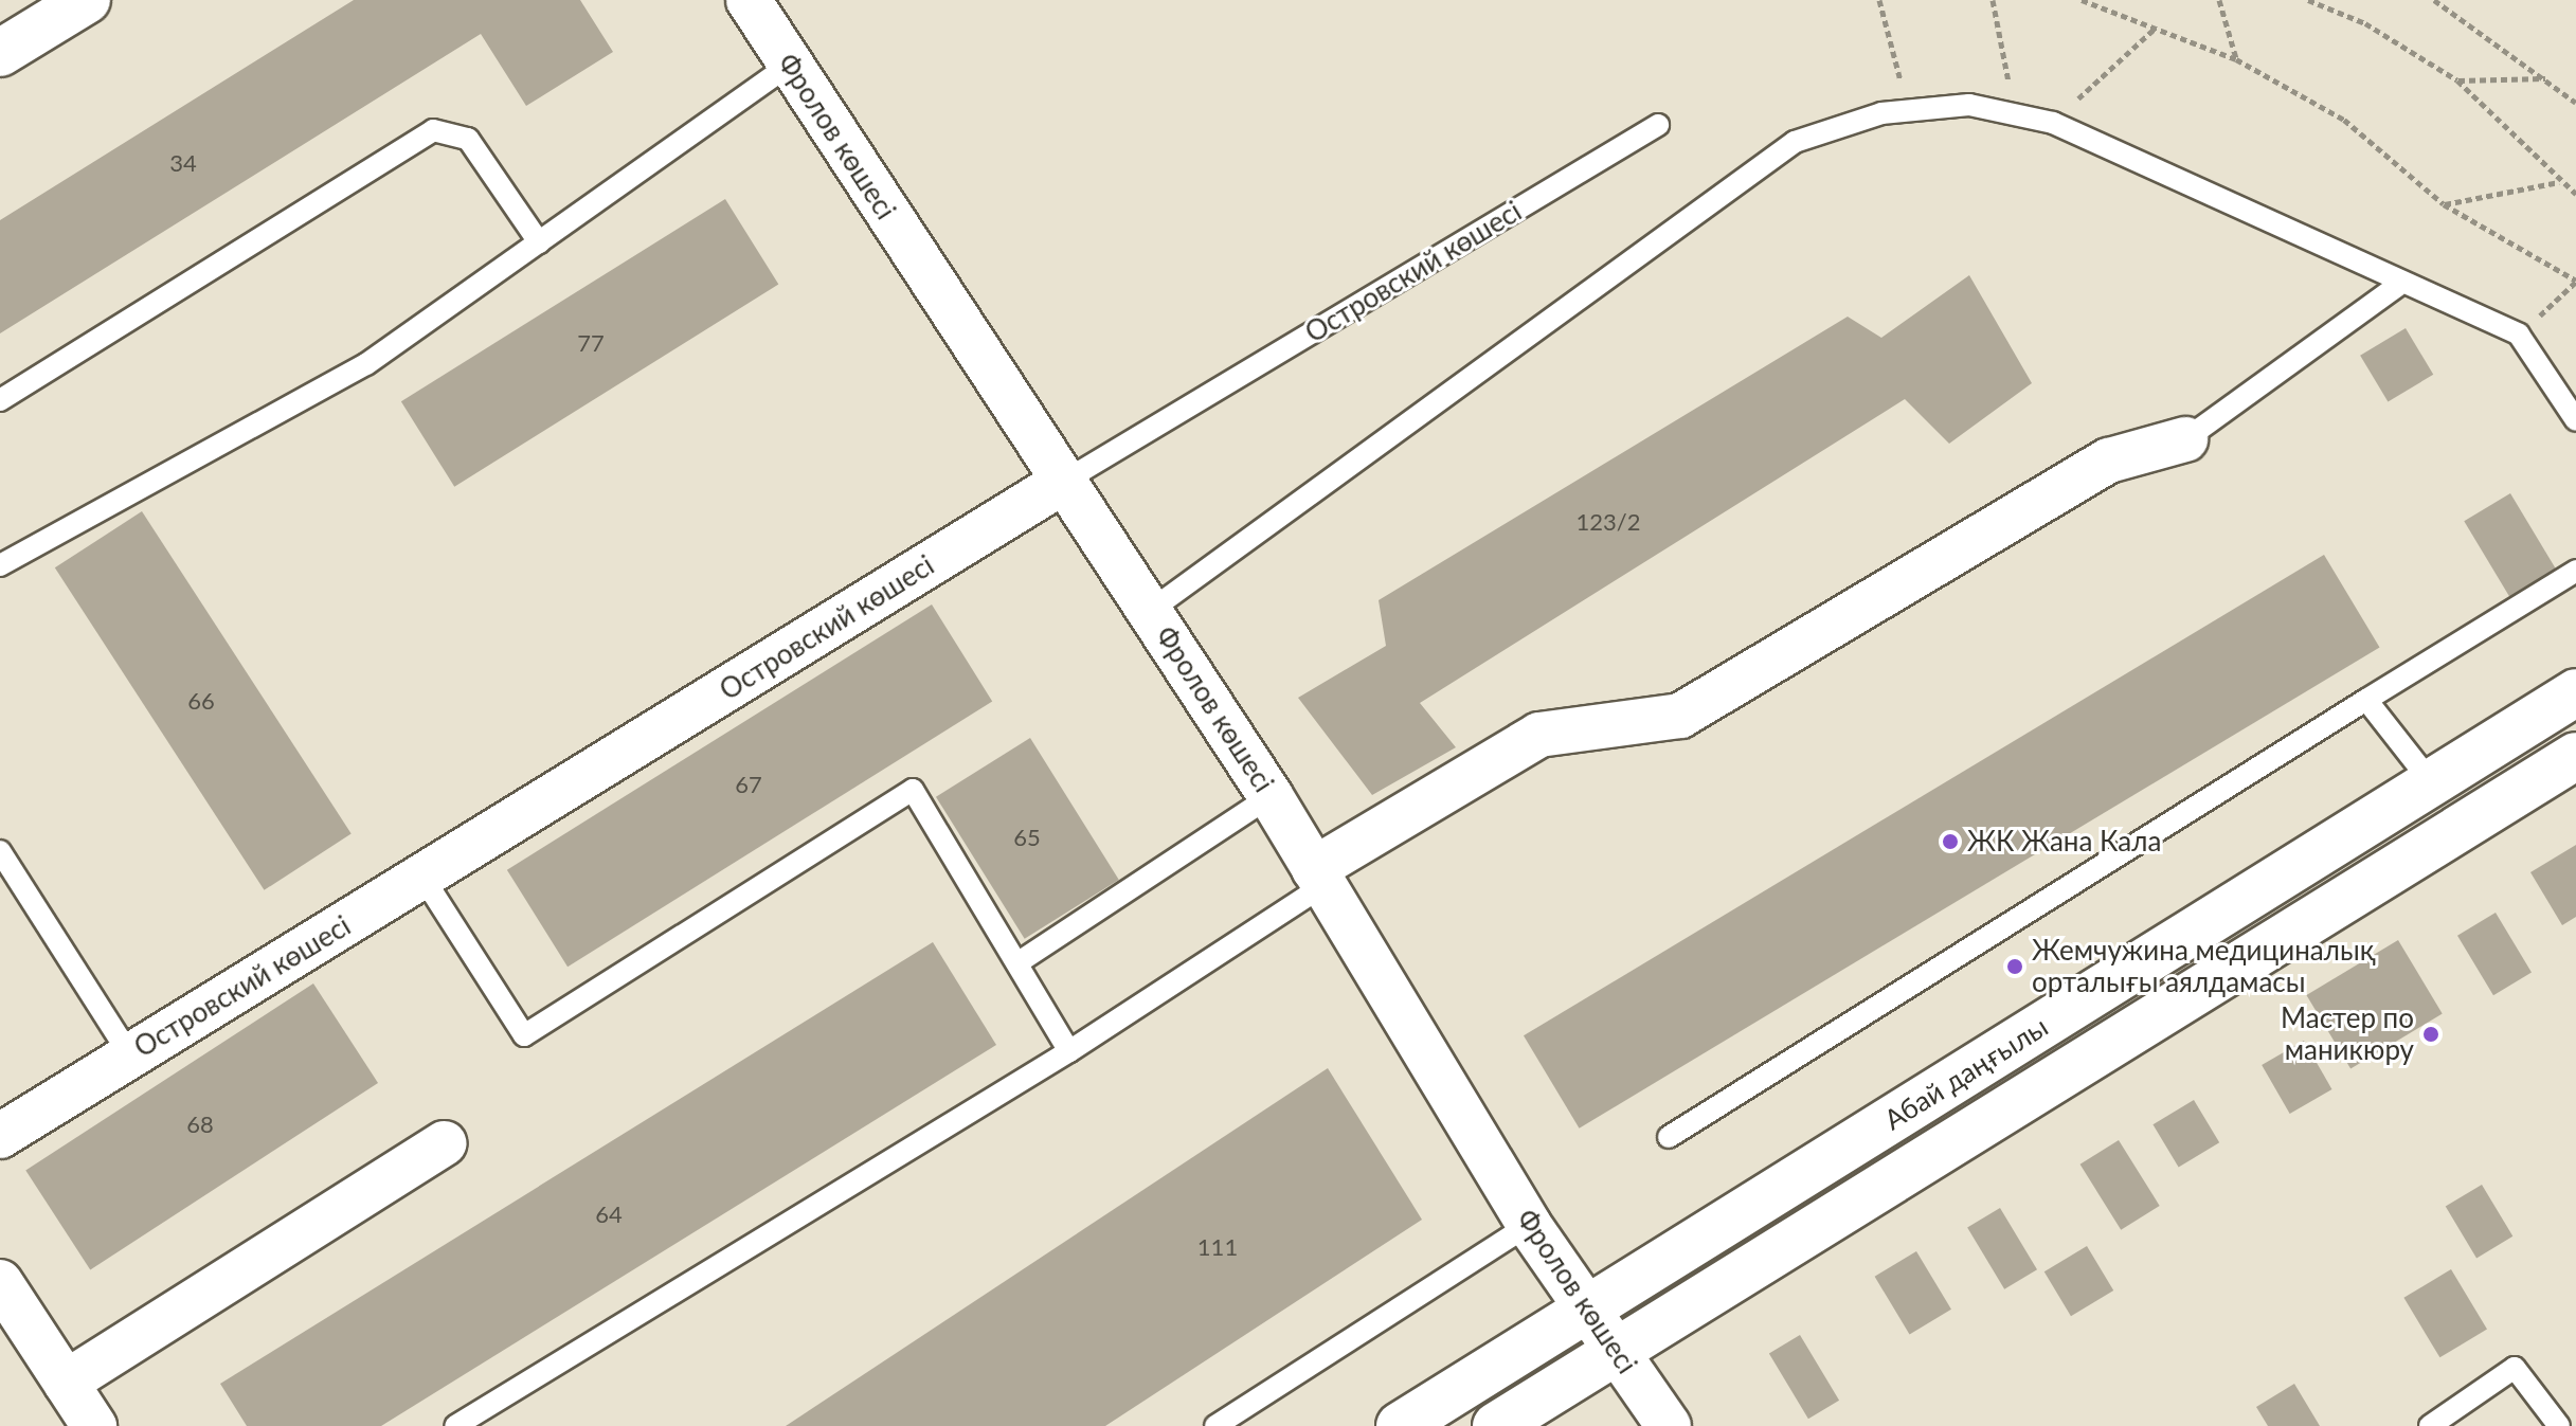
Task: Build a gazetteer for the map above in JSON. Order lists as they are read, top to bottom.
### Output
{
  "streets": {
    "main road": ["Абай даңғылы"],
    "street": ["Фролов көшесі", "Островский көшесі"]
  },
  "crossings": [
    ["Фролов көшесі", "Островский көшесі"],
    ["Фролов көшесі", "Абай даңғылы"]
  ],
  "places": ["ЖК Жана Кала", "Жемчужина медициналық орталығы аялдамасы", "Мастер по маникюру"],
  "house_numbers": [
    "34",
    "77",
    "123/2",
    "66",
    "67",
    "65",
    "68",
    "64",
    "111"
  ]
}
